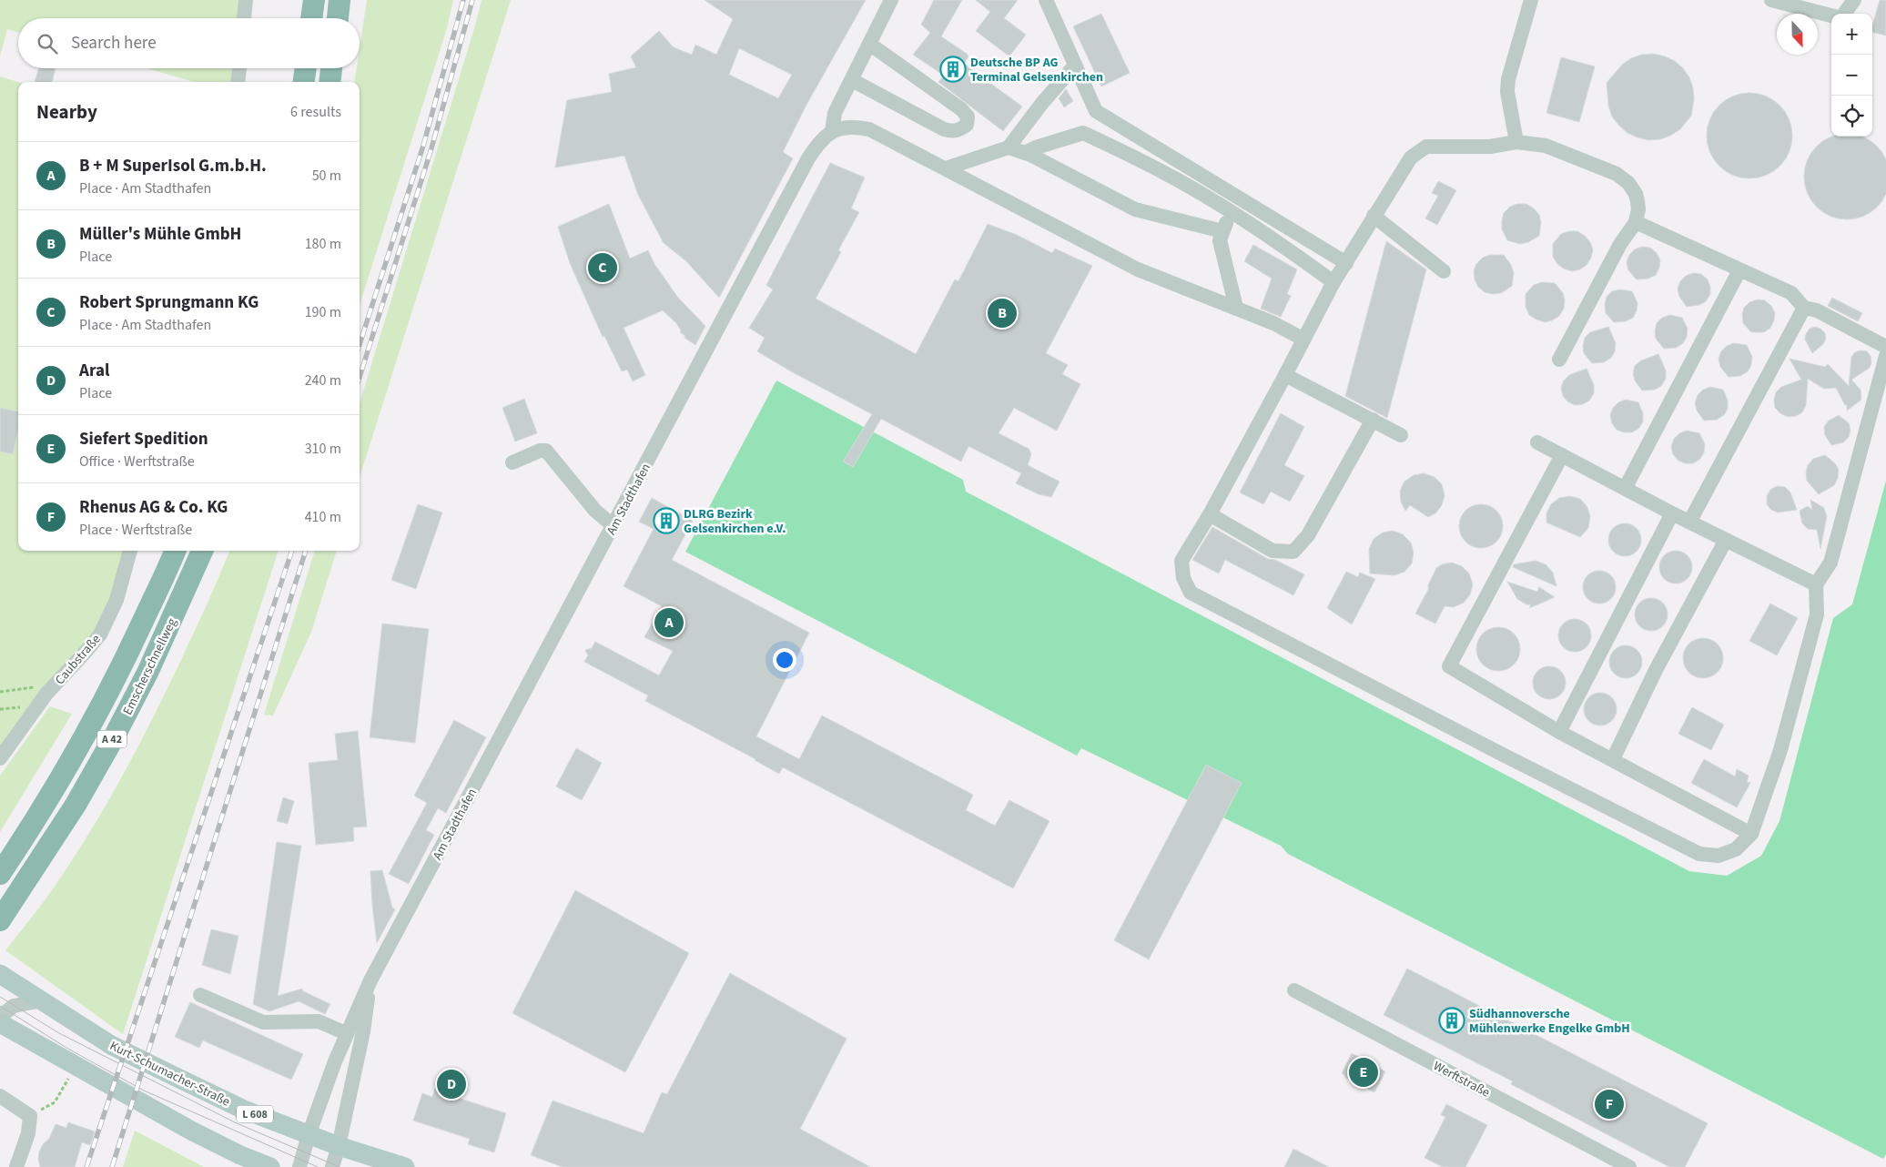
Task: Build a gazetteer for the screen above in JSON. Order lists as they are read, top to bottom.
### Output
{
  "streets": {
    "highway": ["Emscherschnellweg", "A 42"],
    "main road": ["Kurt-Schumacher-Straße", "L 608"],
    "street": ["Am Stadthafen", "Caubstraße", "Werftstraße"]
  },
  "crossings": [
    ["Am Stadthafen", "Kurt-Schumacher-Straße"]
  ],
  "places": {
    "building": ["Deutsche BP AG Terminal Gelsenkirchen", "DLRG Bezirk Gelsenkirchen e.V.", "Südhannoversche Mühlenwerke Engelke GmbH"]
  },
  "north": "bottom",
  "page": {
    "map_buttons": ["+", "−"],
    "search": "Search here",
    "heading": ["Nearby", "6 results"],
    "list": [
      {
        "mark": "A",
        "name": "B + M SuperIsol G.m.b.H.",
        "note": "Place · Am Stadthafen",
        "value": "50 m"
      },
      {
        "mark": "B",
        "name": "Müller's Mühle GmbH",
        "note": "Place",
        "value": "180 m"
      },
      {
        "mark": "C",
        "name": "Robert Sprungmann KG",
        "note": "Place · Am Stadthafen",
        "value": "190 m"
      },
      {
        "mark": "D",
        "name": "Aral",
        "note": "Place",
        "value": "240 m"
      },
      {
        "mark": "E",
        "name": "Siefert Spedition",
        "note": "Office · Werftstraße",
        "value": "310 m"
      },
      {
        "mark": "F",
        "name": "Rhenus AG & Co. KG",
        "note": "Place · Werftstraße",
        "value": "410 m"
      }
    ],
    "pins": [
      "C",
      "B",
      "A",
      "E",
      "D",
      "F"
    ]
  }
}
